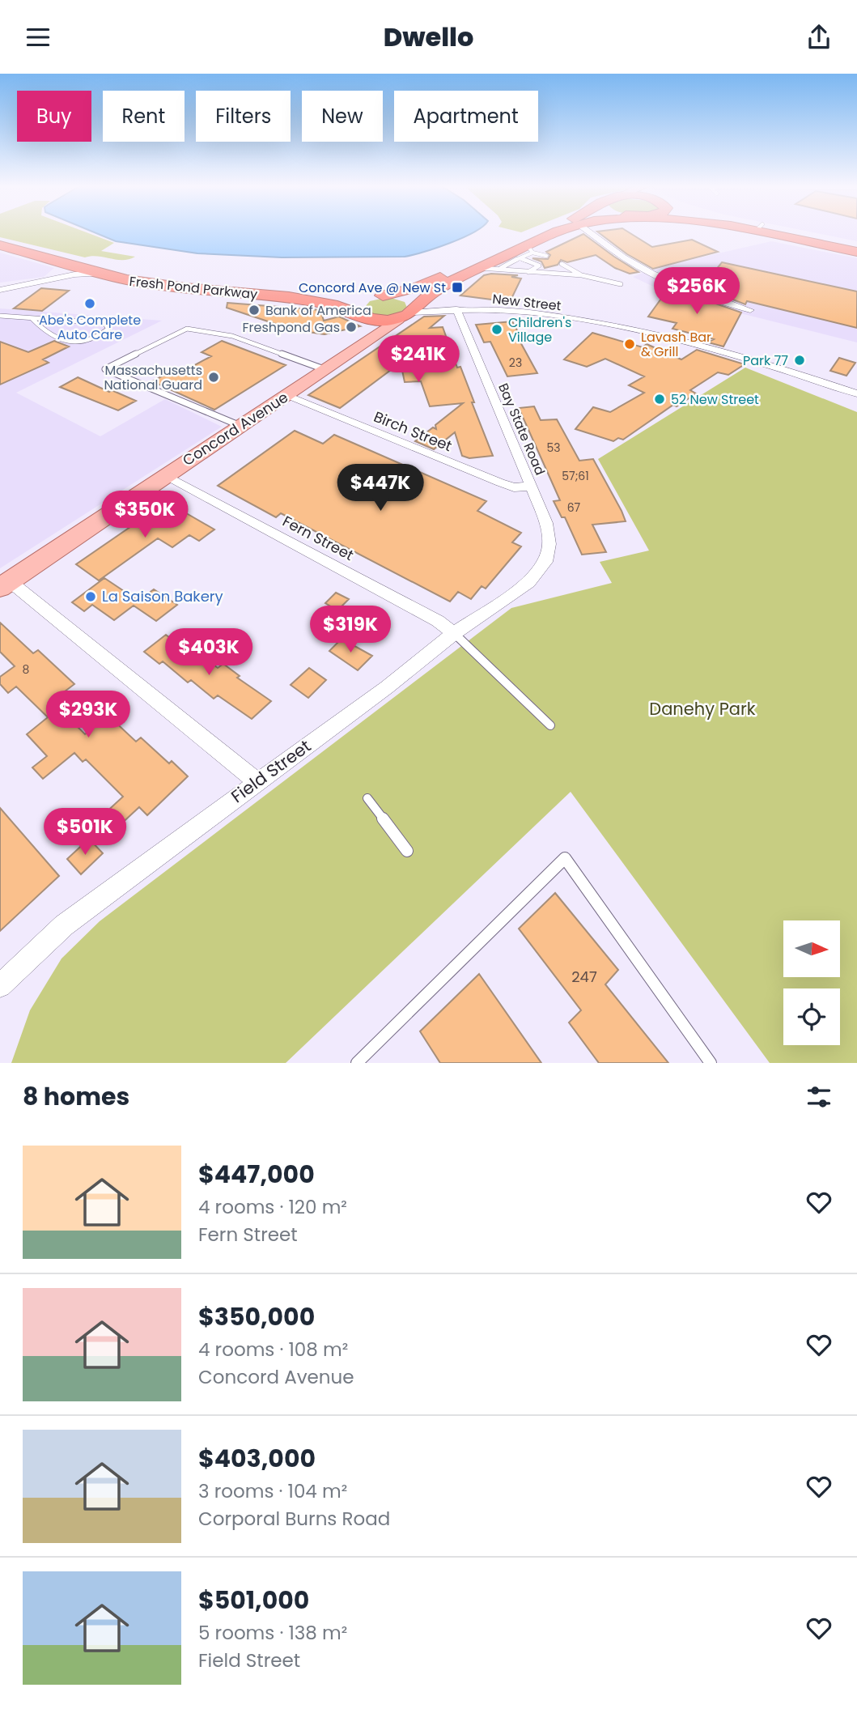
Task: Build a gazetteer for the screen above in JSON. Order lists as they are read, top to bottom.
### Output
{
  "streets": {
    "highway": ["Fresh Pond Parkway", "Concord Avenue"],
    "street": [
      "New Street",
      "Bay State Road",
      "Birch Street",
      "Fern Street",
      "Field Street"
    ]
  },
  "crossings": [
    ["New Street", "Concord Avenue"],
    ["New Street", "Bay State Road"],
    ["Concord Avenue", "Birch Street"],
    ["Concord Avenue", "Fern Street"],
    ["Bay State Road", "Birch Street"],
    ["Bay State Road", "Field Street"],
    ["Fern Street", "Field Street"]
  ],
  "parks": ["Danehy Park"],
  "places": {
    "transit": ["Concord Ave @ New St"],
    "other": [
      "Abe's Complete Auto Care",
      "Bank of America",
      "Freshpond Gas",
      "Children's Village",
      "Lavash Bar & Grill",
      "Park 77",
      "Massachusetts National Guard",
      "52 New Street",
      "La Saison Bakery"
    ]
  },
  "house_numbers": [
    "23",
    "53",
    "57;61",
    "67",
    "8",
    "247"
  ],
  "north": "right",
  "page": {
    "header": "Dwello",
    "chip": [
      "Buy",
      "Rent",
      "Filters",
      "New",
      "Apartment"
    ],
    "price": [
      "$256K",
      "$241K",
      "$447K",
      "$350K",
      "$319K",
      "$403K",
      "$293K",
      "$501K"
    ],
    "heading": "8 homes",
    "list": [
      {
        "name": "$447,000",
        "note": "4 rooms · 120 m² · Fern Street"
      },
      {
        "name": "$350,000",
        "note": "4 rooms · 108 m² · Concord Avenue"
      },
      {
        "name": "$403,000",
        "note": "3 rooms · 104 m² · Corporal Burns Road"
      },
      {
        "name": "$501,000",
        "note": "5 rooms · 138 m² · Field Street"
      }
    ]
  }
}
